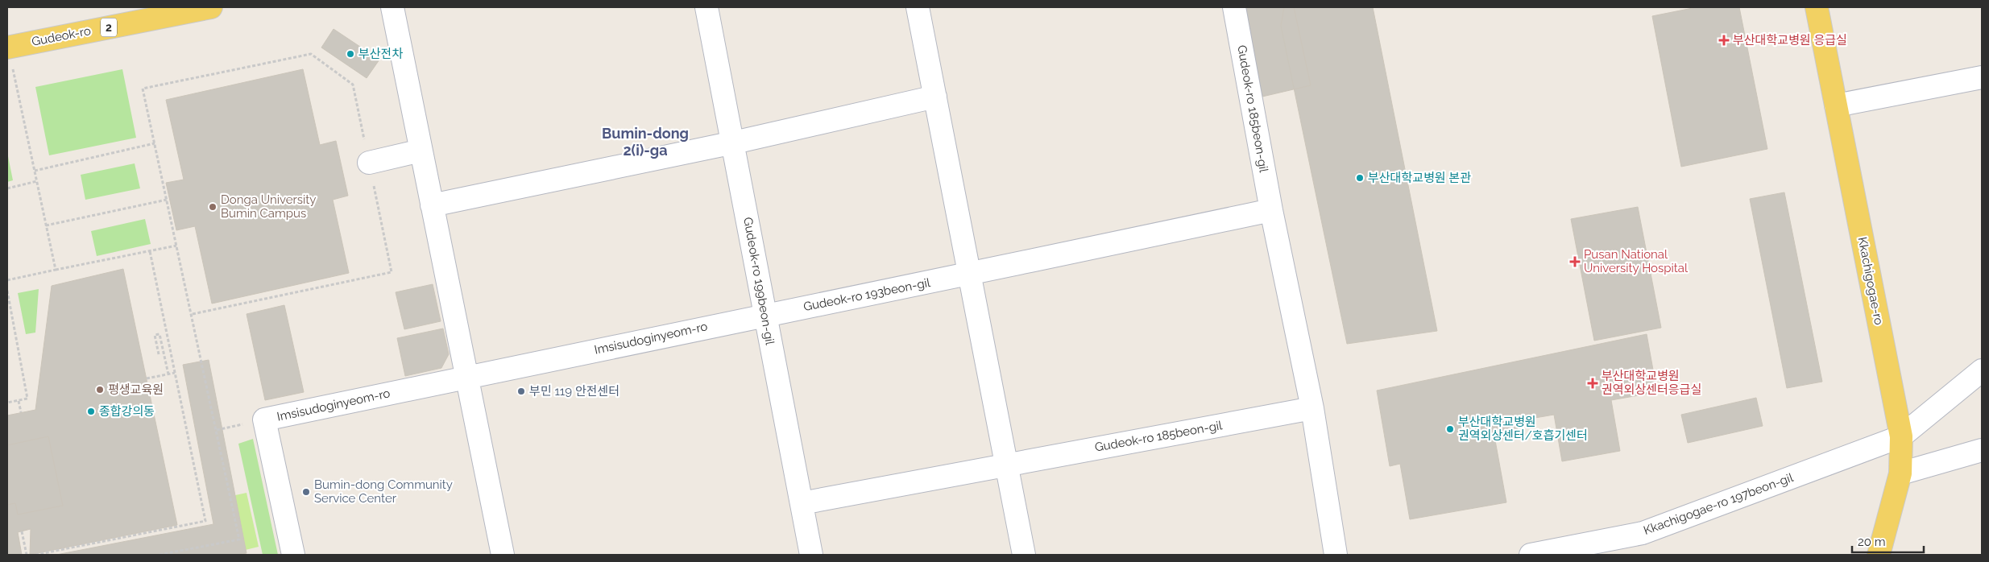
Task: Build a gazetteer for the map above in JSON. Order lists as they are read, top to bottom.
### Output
{
  "streets": {
    "main road": ["2", "Gudeok-ro", "Kkachigogae-ro"],
    "street": [
      "Gudeok-ro 185beon-gil",
      "Gudeok-ro 199beon-gil",
      "Gudeok-ro 193beon-gil",
      "Imsisudoginyeom-ro",
      "Kkachigogae-ro 197beon-gil"
    ]
  },
  "crossings": [
    ["Gudeok-ro 199beon-gil", "Gudeok-ro 193beon-gil"],
    ["Gudeok-ro 199beon-gil", "Imsisudoginyeom-ro"],
    ["Kkachigogae-ro", "Kkachigogae-ro 197beon-gil"],
    ["Gudeok-ro 193beon-gil", "Imsisudoginyeom-ro"]
  ],
  "districts": ["Bumin-dong 2(i)-ga"],
  "places": {
    "health": ["부산대학교병원 응급실", "Pusan National University Hospital", "부산대학교병원 권역외상센터응급실"],
    "other": [
      "부산전차",
      "부산대학교병원 본관",
      "Donga University Bumin Campus",
      "평생교육원",
      "부민 119 안전센터",
      "종합강의동",
      "부산대학교병원 권역외상센터/호흡기센터",
      "Bumin-dong Community Service Center"
    ]
  },
  "scale_bar": "20 m"
}
